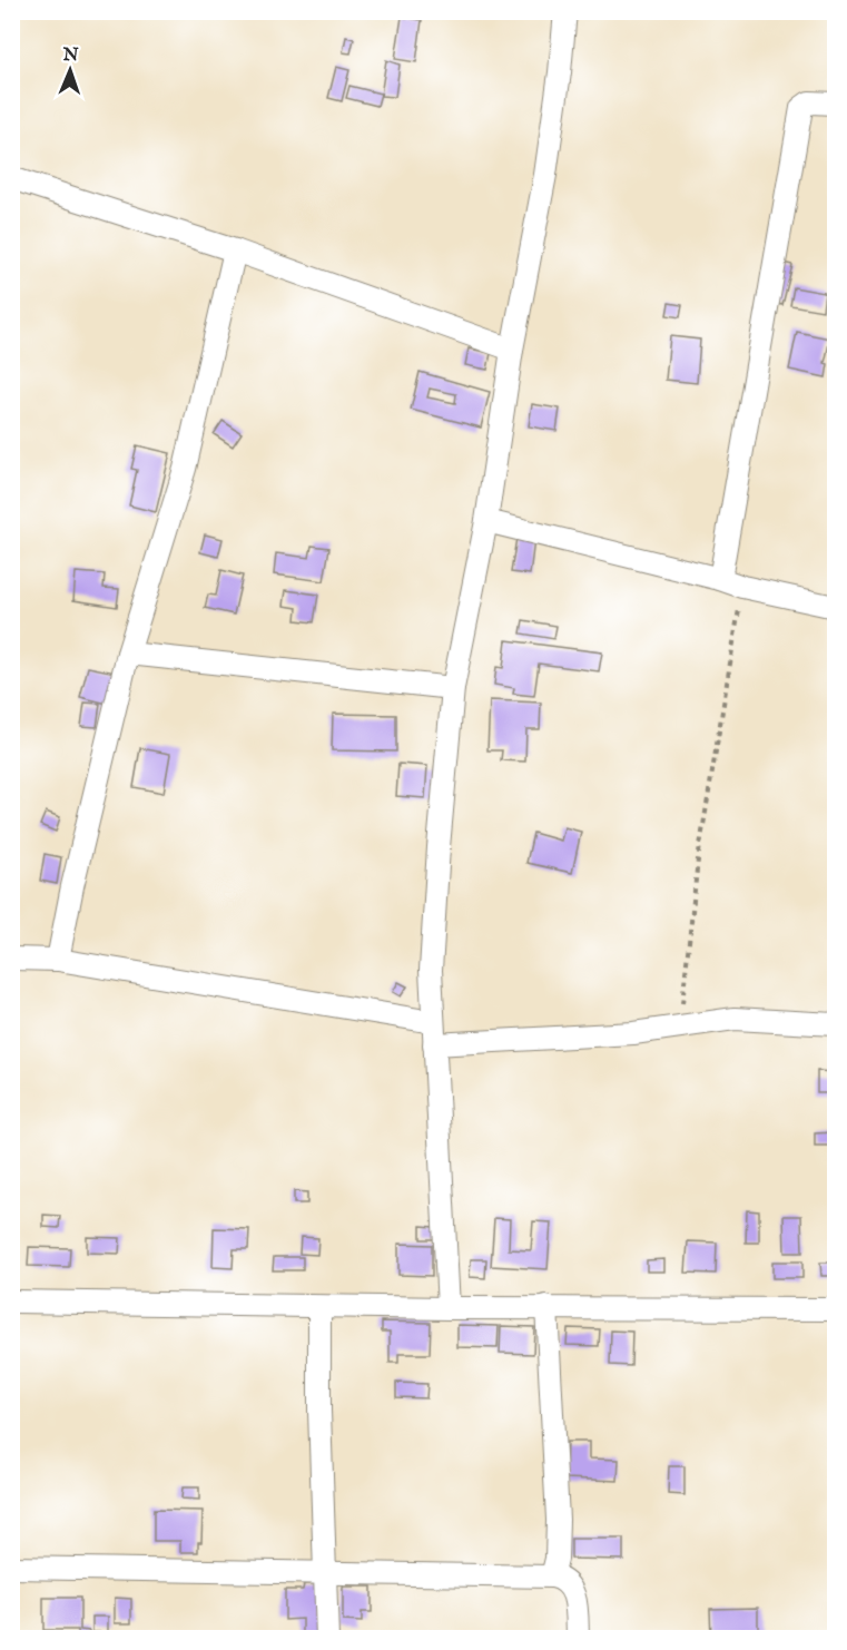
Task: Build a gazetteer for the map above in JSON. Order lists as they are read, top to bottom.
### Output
{
  "north": "top"
}
